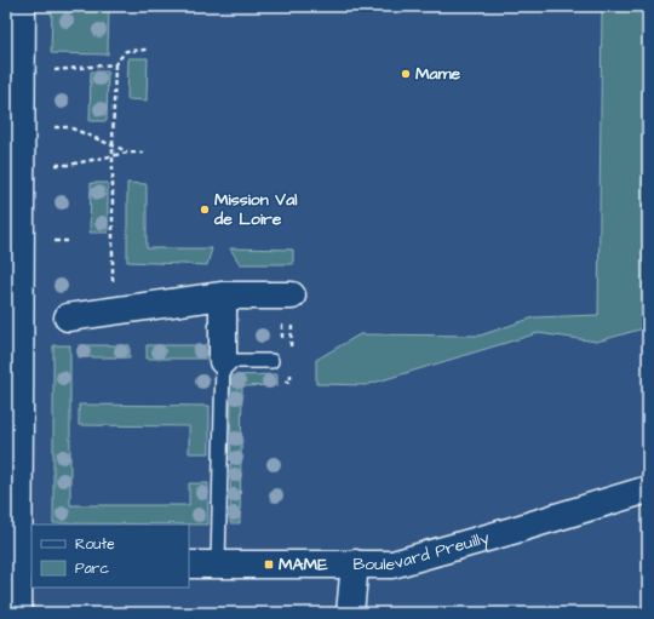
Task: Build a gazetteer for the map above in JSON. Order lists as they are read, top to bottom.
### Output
{
  "streets": {
    "street": ["Boulevard Preuilly"]
  },
  "places": {
    "other": ["Mame", "Mission Val de Loire"],
    "transit": ["MAME"]
  },
  "legend": ["Route", "Parc"]
}
